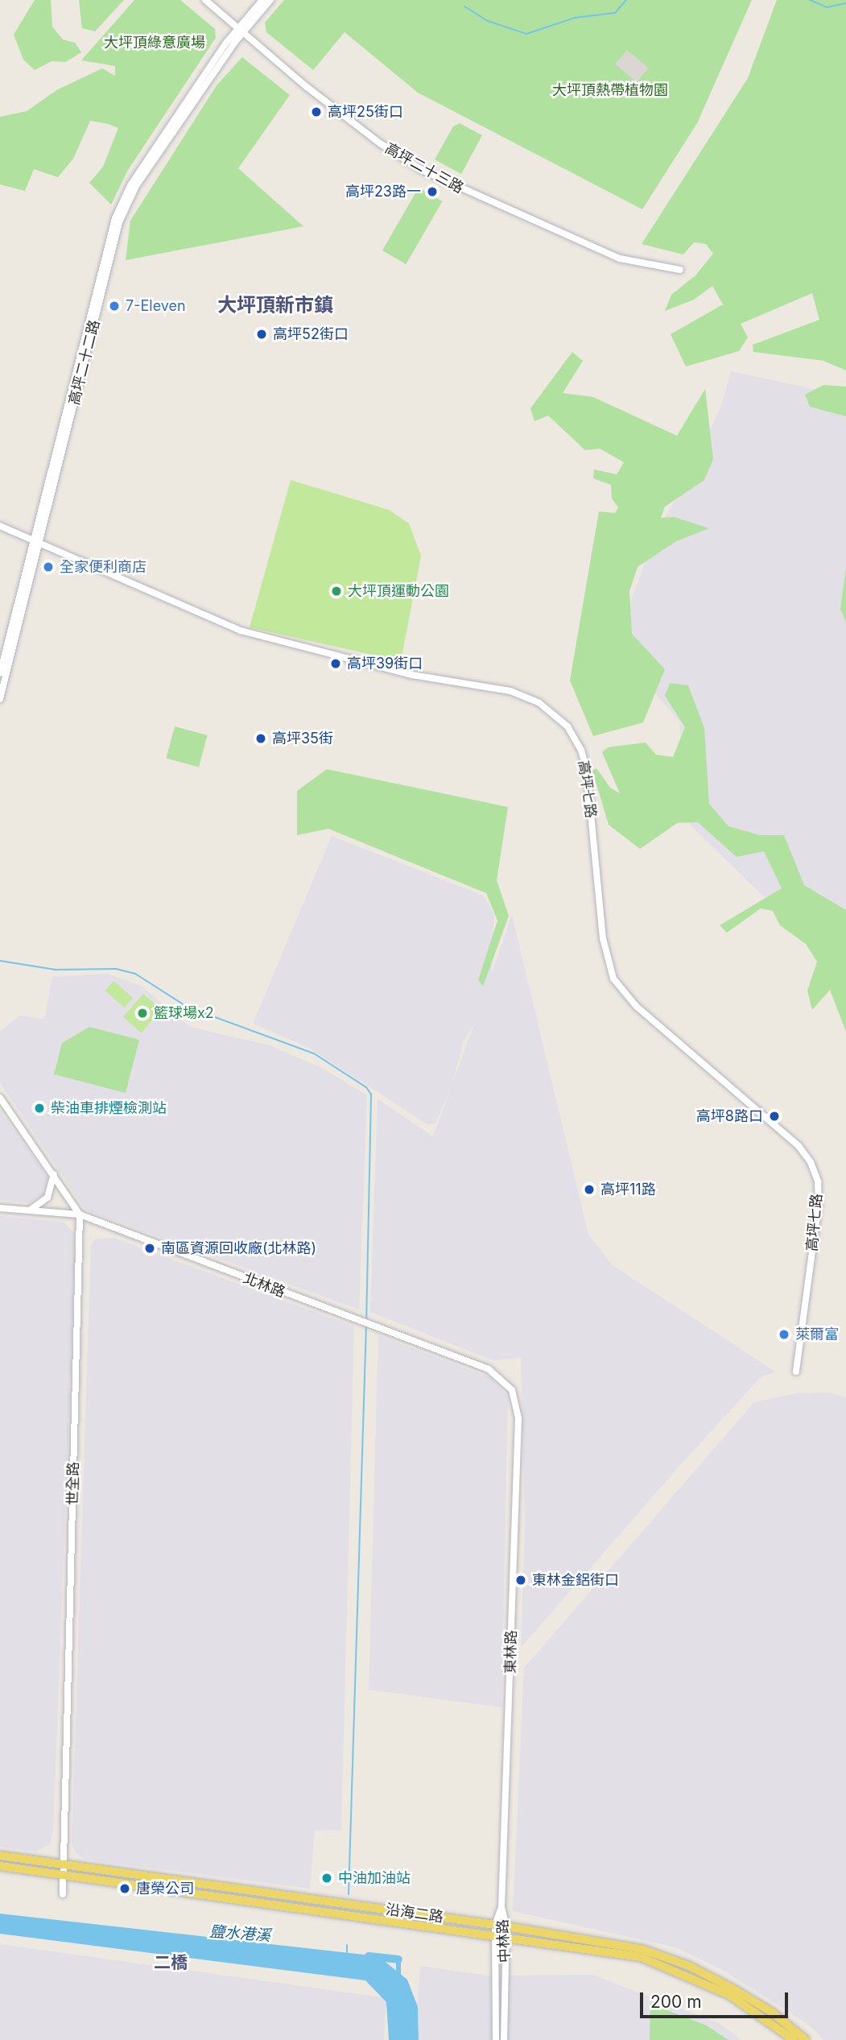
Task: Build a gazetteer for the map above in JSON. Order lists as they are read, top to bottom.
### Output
{
  "streets": {
    "main road": ["沿海二路"],
    "street": [
      "高坪二十三路",
      "高坪二十二路",
      "高坪七路",
      "北林路",
      "世全路",
      "東林路",
      "中林路"
    ]
  },
  "crossings": [
    ["高坪二十三路", "高坪二十二路"],
    ["高坪二十二路", "高坪七路"],
    ["北林路", "世全路"],
    ["北林路", "東林路"],
    ["世全路", "沿海二路"],
    ["東林路", "中林路"],
    ["沿海二路", "中林路"]
  ],
  "districts": ["大坪頂新市鎮", "二橋"],
  "water": ["鹽水港溪"],
  "parks": ["大坪頂綠意廣場", "大坪頂熱帶植物園"],
  "places": [
    "高坪25街口",
    "高坪23路一",
    "7-Eleven",
    "高坪52街口",
    "全家便利商店",
    "大坪頂運動公園",
    "高坪39街口",
    "高坪35街",
    "籃球場x2",
    "柴油車排煙檢測站",
    "高坪8路口",
    "高坪11路",
    "南區資源回收廠(北林路)",
    "萊爾富",
    "東林金鋁街口",
    "中油加油站",
    "唐榮公司"
  ],
  "scale_bar": "200 m"
}
